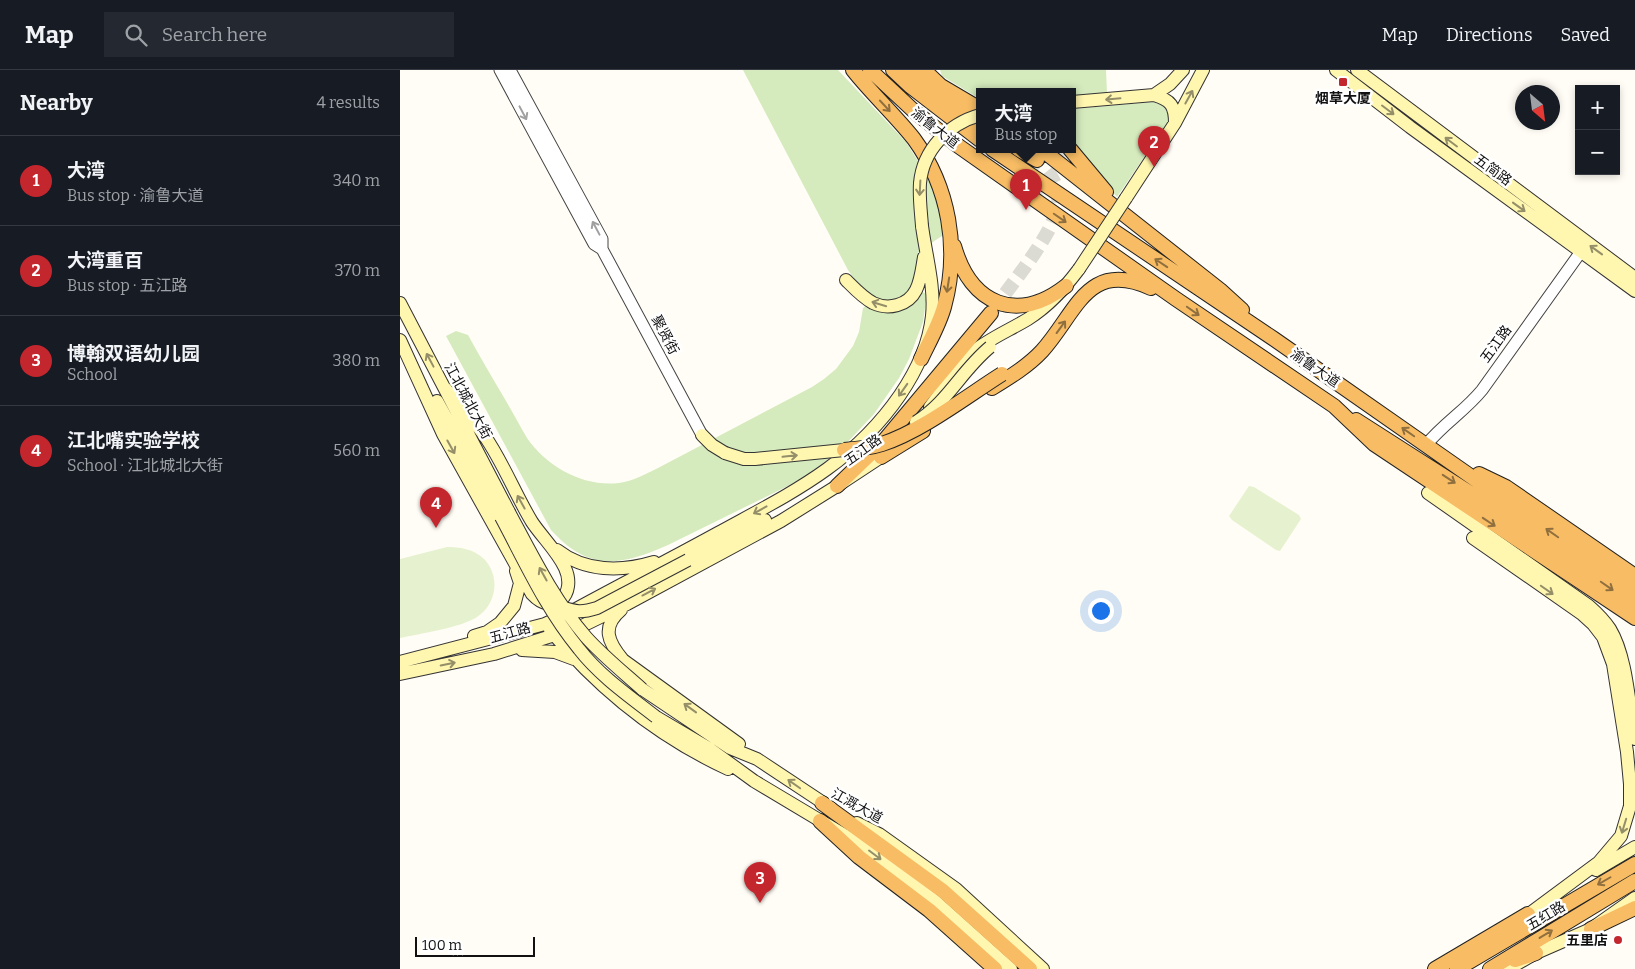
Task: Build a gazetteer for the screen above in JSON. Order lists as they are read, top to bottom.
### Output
{
  "streets": {
    "highway": ["渝鲁大道", "五红路"],
    "main road": [
      "五简路",
      "五江路",
      "江北城北大街",
      "江溉大道"
    ],
    "street": ["聚贤街"]
  },
  "crossings": [
    ["渝鲁大道", "五江路"],
    ["五简路", "五江路"],
    ["江北城北大街", "江溉大道"]
  ],
  "places": {
    "transit": ["烟草大厦"],
    "other": ["五里店"]
  },
  "scale_bar": "100 m",
  "north": "bottom right",
  "page": {
    "header": "Map",
    "search": "Search here",
    "nav": ["Map", "Directions", "Saved"],
    "heading": ["Nearby", "4 results"],
    "map_buttons": ["+", "−"],
    "popup": ["大湾", "Bus stop"],
    "pins": [
      "2",
      "1",
      "4",
      "3"
    ],
    "list": [
      {
        "mark": "1",
        "name": "大湾",
        "note": "Bus stop · 渝鲁大道",
        "value": "340 m"
      },
      {
        "mark": "2",
        "name": "大湾重百",
        "note": "Bus stop · 五江路",
        "value": "370 m"
      },
      {
        "mark": "3",
        "name": "博翰双语幼儿园",
        "note": "School",
        "value": "380 m"
      },
      {
        "mark": "4",
        "name": "江北嘴实验学校",
        "note": "School · 江北城北大街",
        "value": "560 m"
      }
    ],
    "scale": "100 m"
  }
}
